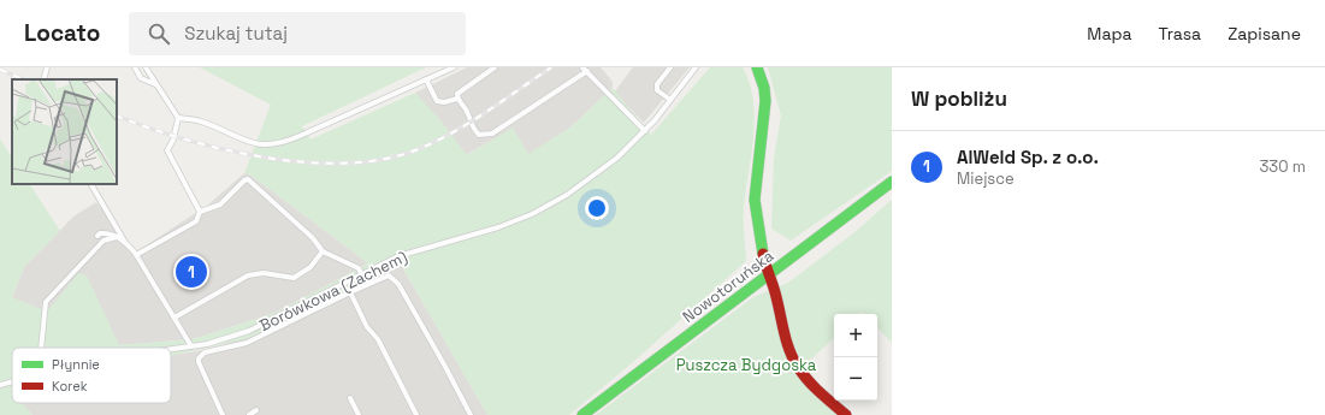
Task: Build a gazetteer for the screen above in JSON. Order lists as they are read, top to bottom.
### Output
{
  "streets": {
    "main road": ["Nowotoruńska"],
    "lane": ["Borówkowa (Zachem)"]
  },
  "parks": ["Puszcza Bydgoska"],
  "legend": ["Płynnie", "Korek"],
  "page": {
    "header": "Locato",
    "search": "Szukaj tutaj",
    "nav": ["Mapa", "Trasa", "Zapisane"],
    "heading": "W pobliżu",
    "list": [
      {
        "mark": "1",
        "name": "AlWeld Sp. z o.o.",
        "note": "Miejsce",
        "value": "330 m"
      }
    ],
    "pins": "1",
    "map_buttons": ["+", "−"]
  }
}
